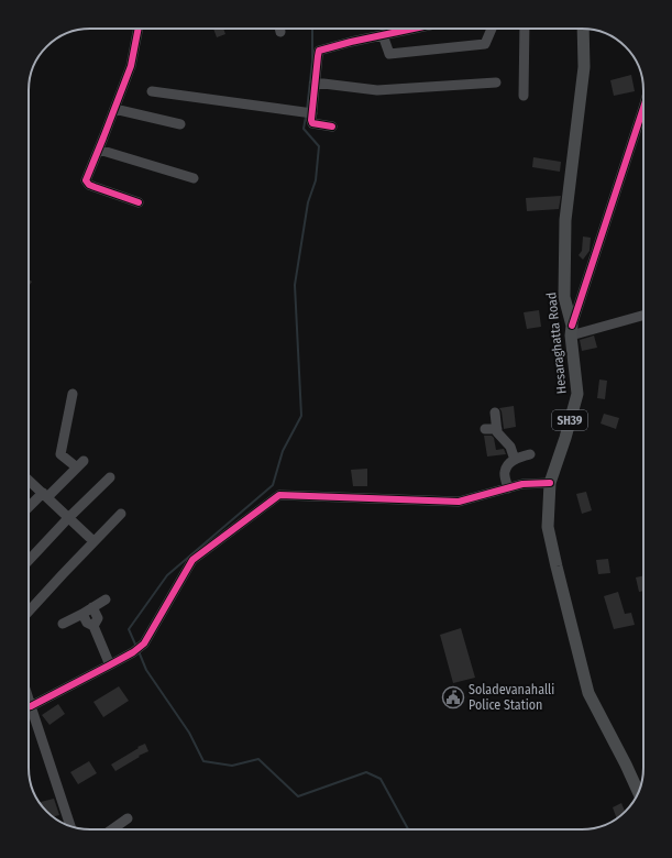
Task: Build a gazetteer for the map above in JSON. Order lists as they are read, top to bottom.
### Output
{
  "streets": {
    "main road": ["Hesaraghatta Road", "SH39"]
  },
  "places": {
    "public building": ["Soladevanahalli Police Station"]
  }
}
